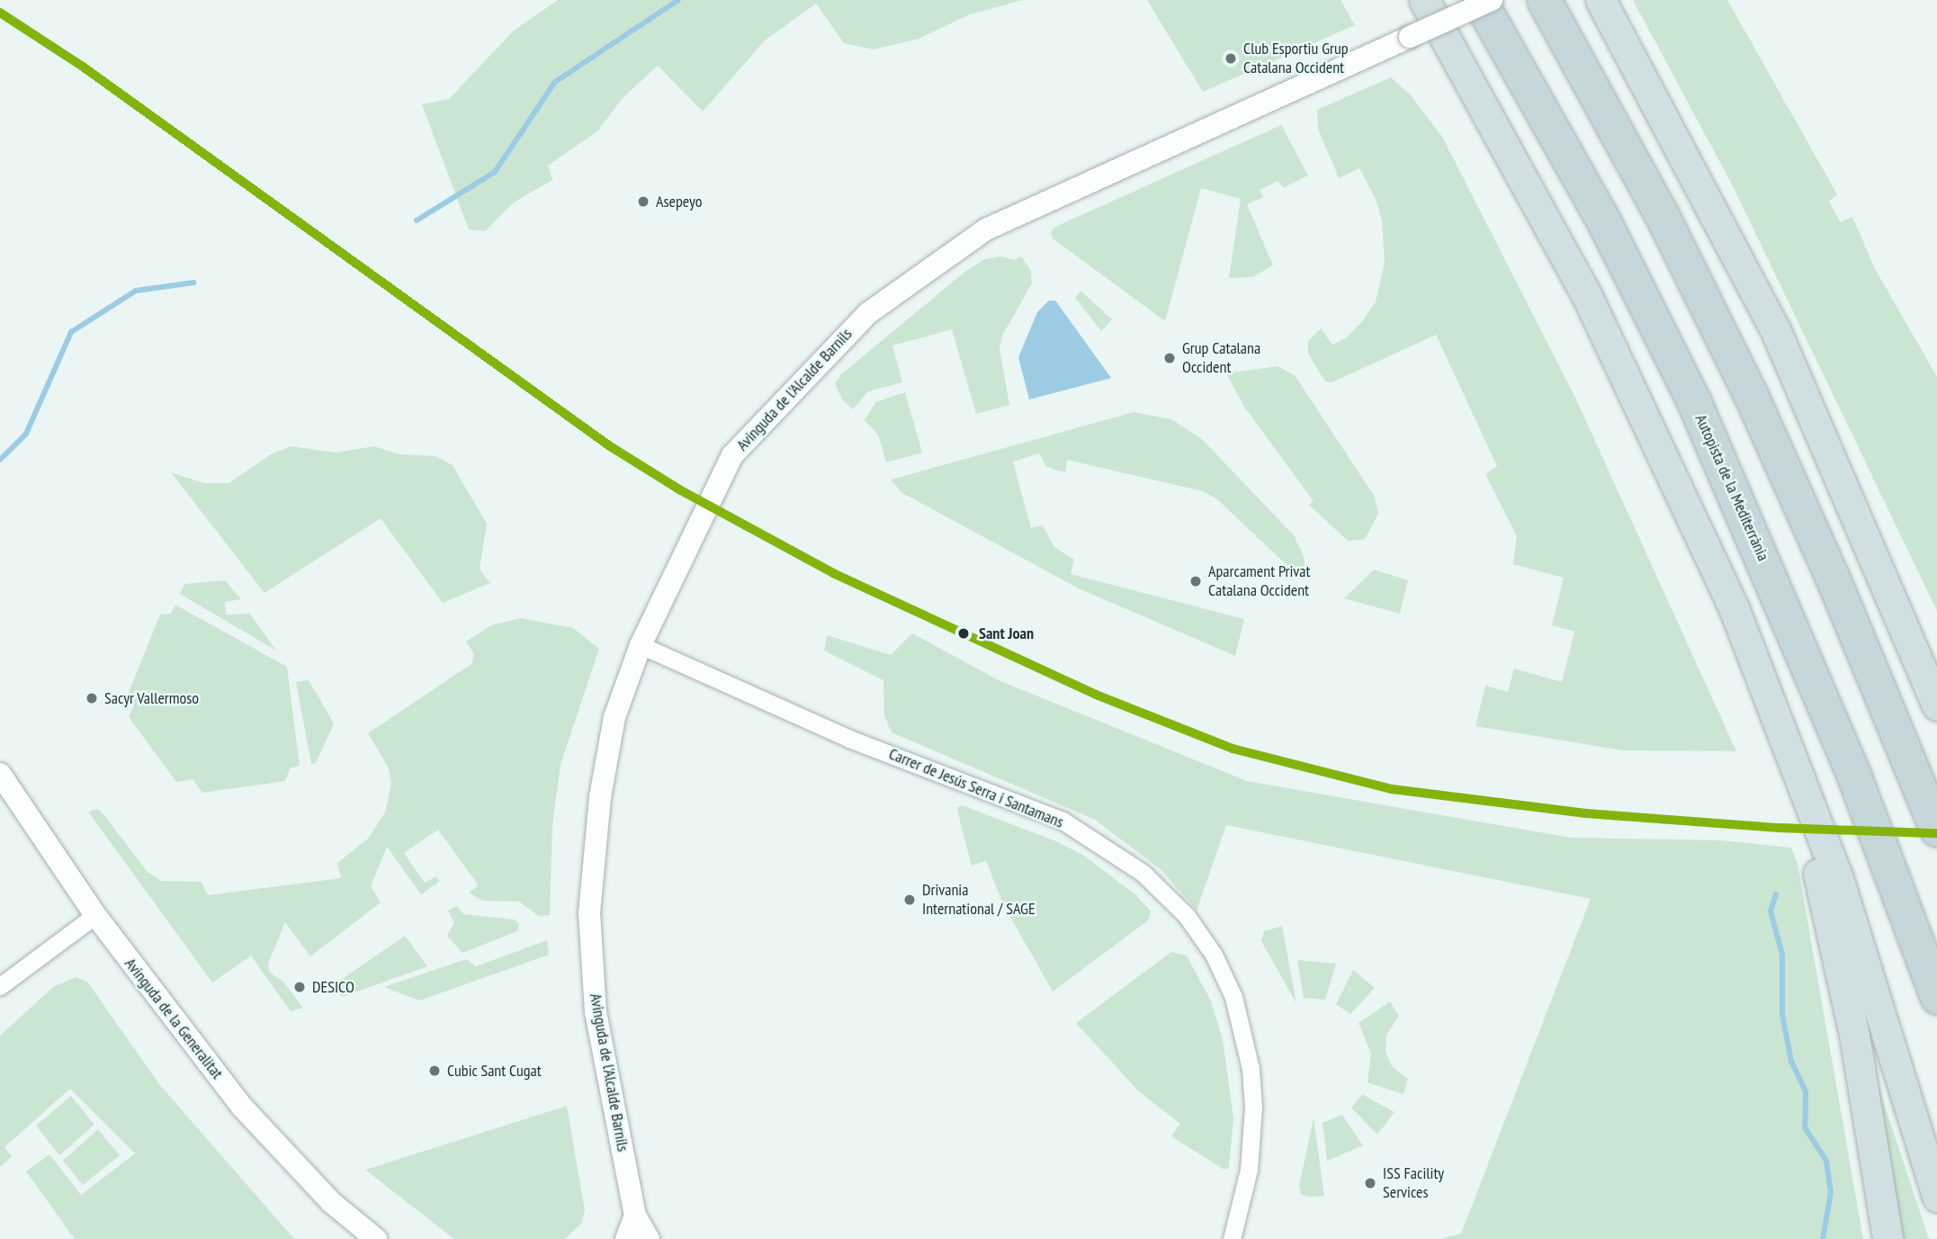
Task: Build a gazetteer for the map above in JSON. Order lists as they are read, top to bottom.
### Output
{
  "streets": {
    "highway": ["Autopista de la Mediterrània"],
    "street": ["Avinguda de l'Alcalde Barnils", "Carrer de Jesús Serra i Santamans", "Avinguda de la Generalitat"]
  },
  "crossings": [
    ["Avinguda de l'Alcalde Barnils", "Carrer de Jesús Serra i Santamans"]
  ],
  "places": [
    "Club Esportiu Grup Catalana Occident",
    "Asepeyo",
    "Grup Catalana Occident",
    "Aparcament Privat Catalana Occident",
    "Sant Joan",
    "Sacyr Vallermoso",
    "Drivania International / SAGE",
    "DESICO",
    "Cubic Sant Cugat",
    "ISS Facility Services"
  ]
}
